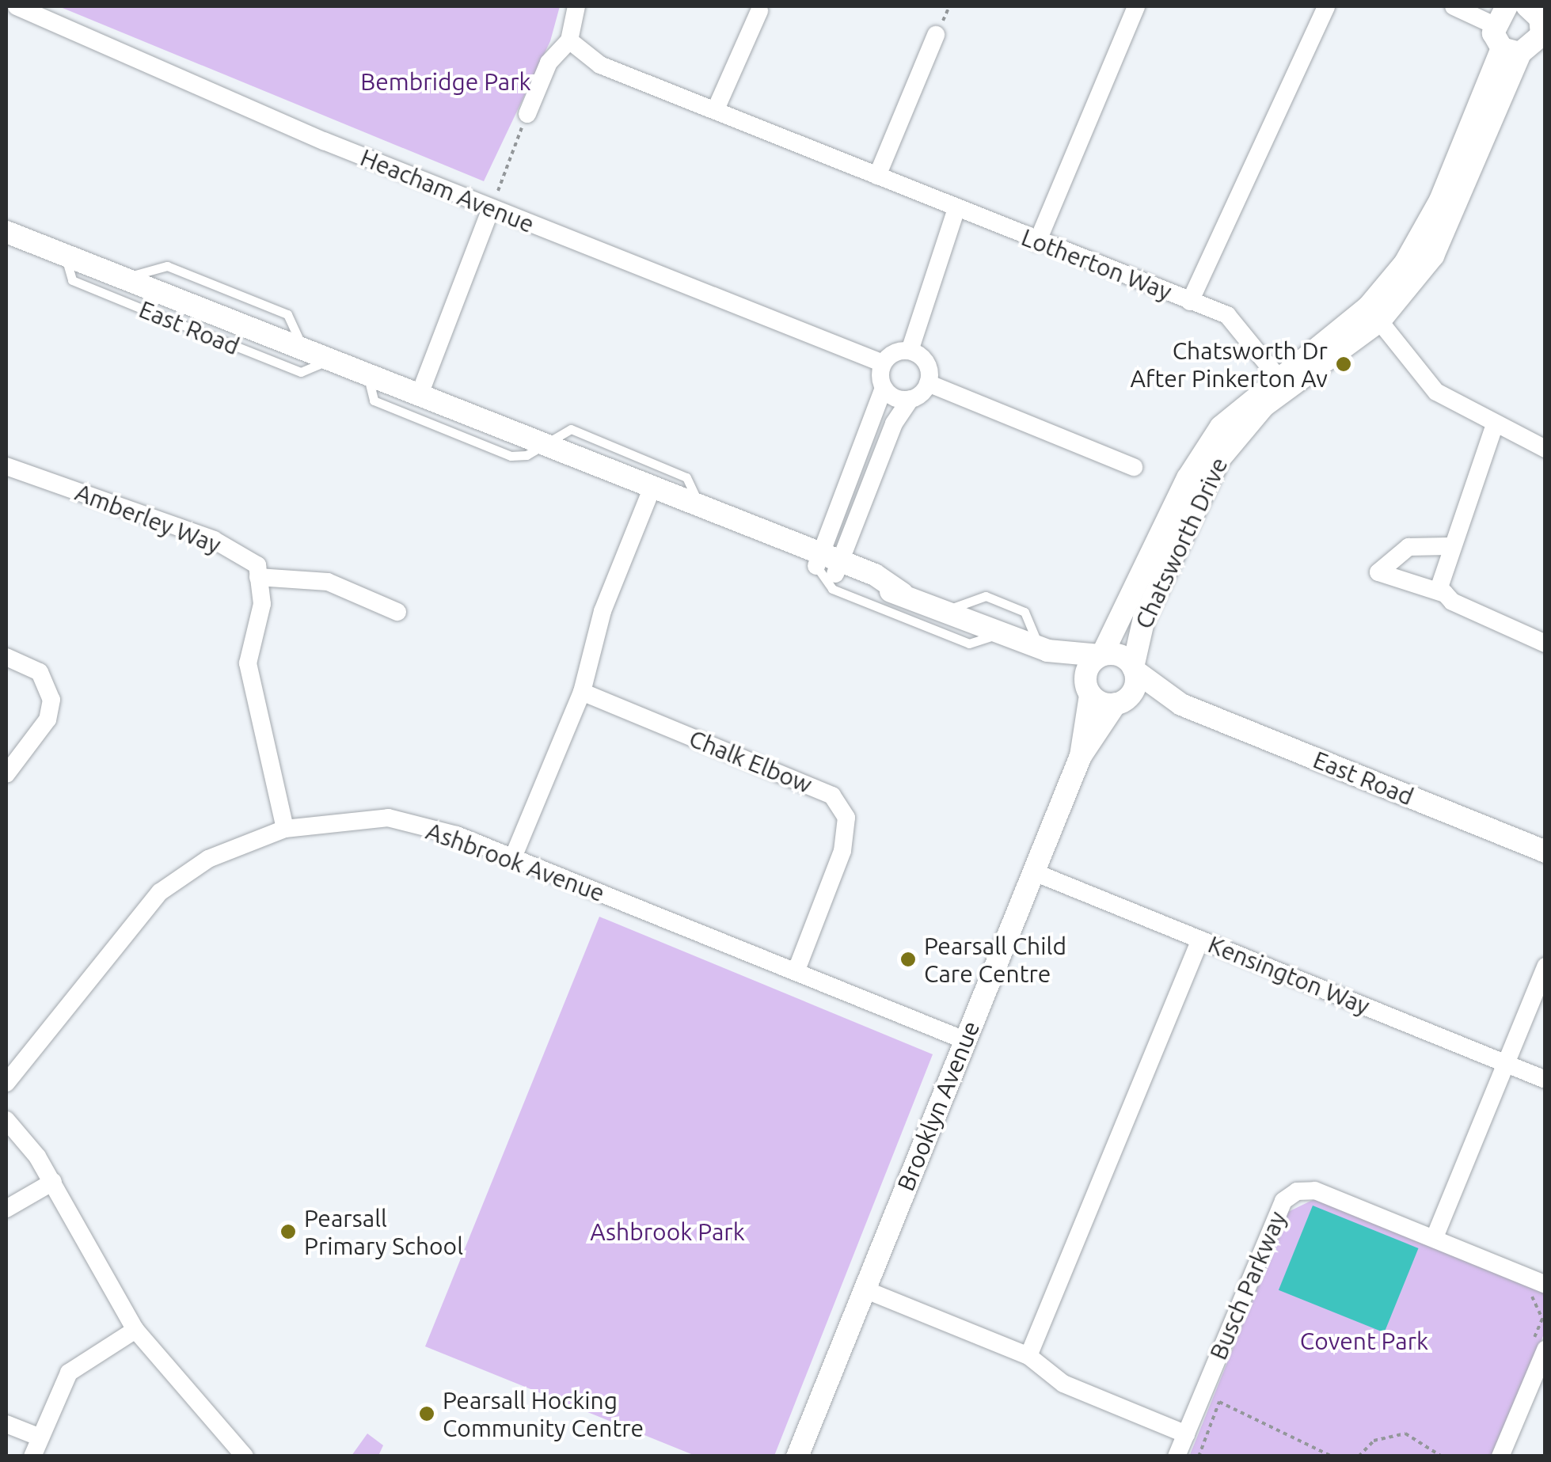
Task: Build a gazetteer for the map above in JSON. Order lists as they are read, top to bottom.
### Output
{
  "streets": {
    "street": [
      "Heacham Avenue",
      "Lotherton Way",
      "East Road",
      "Amberley Way",
      "Chatsworth Drive",
      "Chalk Elbow",
      "Ashbrook Avenue",
      "Kensington Way",
      "Brooklyn Avenue",
      "Busch Parkway"
    ]
  },
  "crossings": [
    ["Lotherton Way", "Chatsworth Drive"],
    ["East Road", "Chatsworth Drive"],
    ["East Road", "Brooklyn Avenue"],
    ["Chatsworth Drive", "Brooklyn Avenue"],
    ["Chalk Elbow", "Ashbrook Avenue"],
    ["Ashbrook Avenue", "Brooklyn Avenue"],
    ["Kensington Way", "Brooklyn Avenue"]
  ],
  "parks": ["Bembridge Park", "Ashbrook Park", "Covent Park"],
  "places": [
    "Chatsworth Dr After Pinkerton Av",
    "Pearsall Child Care Centre",
    "Pearsall Primary School",
    "Pearsall Hocking Community Centre"
  ]
}
